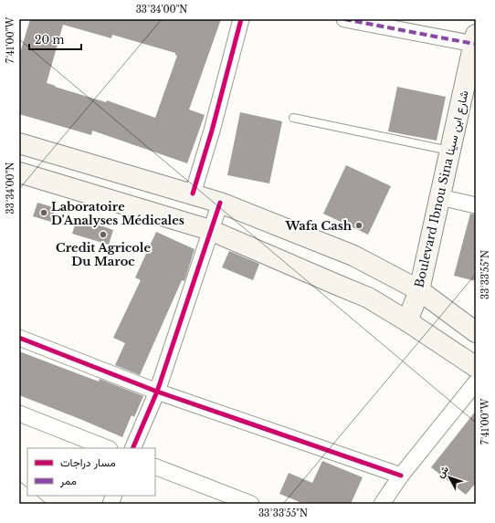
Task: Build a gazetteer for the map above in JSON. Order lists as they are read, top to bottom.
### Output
{
  "streets": {
    "main road": ["Boulevard Ibnou Sina شارع ابن سينا"]
  },
  "places": ["Laboratoire D'Analyses Médicales", "Wafa Cash", "Credit Agricole Du Maroc"],
  "legend": ["مسار دراجات", "ممر"],
  "scale_bar": "20 m",
  "north": "top left",
  "coordinates": ["33°34'00\"N", "7°41'00\"W", "33°33'55\"N"]
}
